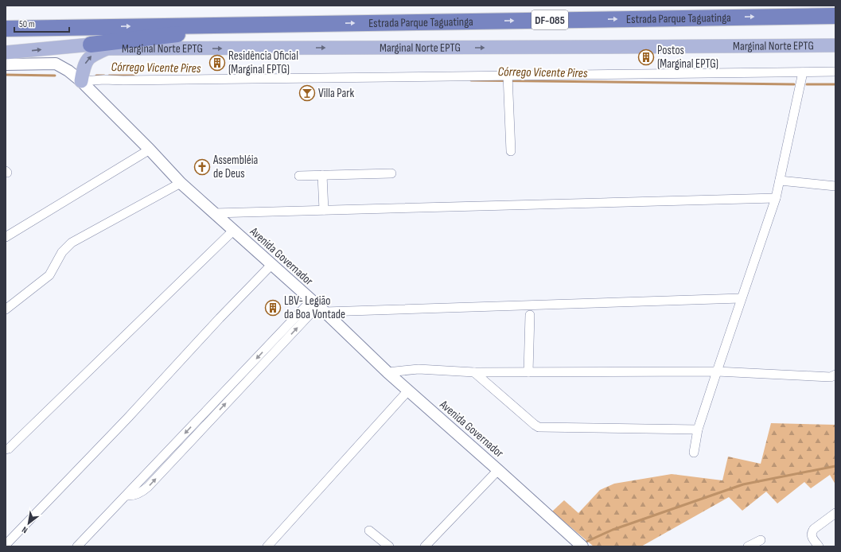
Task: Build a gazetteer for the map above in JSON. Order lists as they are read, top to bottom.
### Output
{
  "streets": {
    "highway": ["Estrada Parque Taguatinga", "DF-085"],
    "main road": ["Marginal Norte EPTG"],
    "street": ["Avenida Governador"]
  },
  "one_way": ["Estrada Parque Taguatinga", "Marginal Norte EPTG"],
  "water": ["Córrego Vicente Pires"],
  "places": {
    "building": ["Postos (Marginal EPTG)", "Residência Oficial (Marginal EPTG)", "LBV- Legião da Boa Vontade"],
    "bar": ["Villa Park"],
    "church": ["Assembléia de Deus"]
  },
  "scale_bar": "50 m",
  "north": "bottom left"
}
